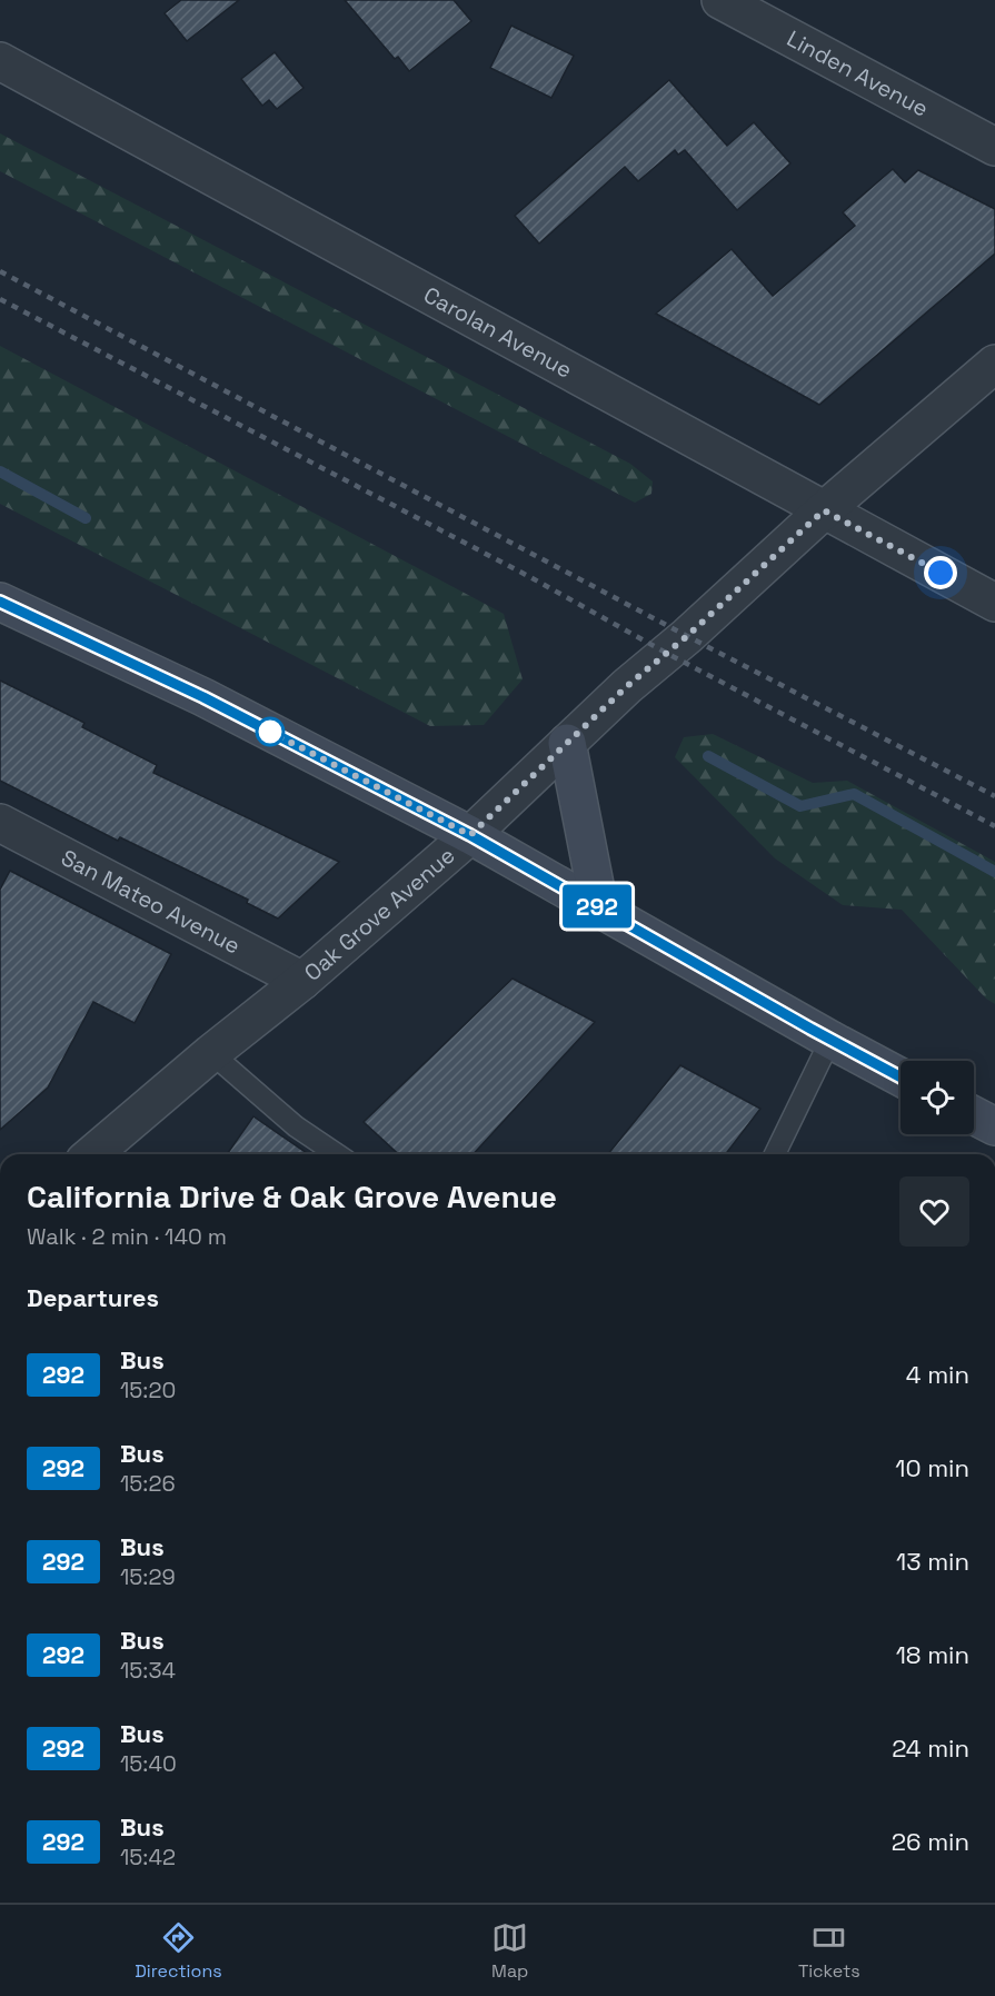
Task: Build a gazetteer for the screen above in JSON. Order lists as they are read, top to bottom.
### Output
{
  "streets": {
    "street": [
      "Linden Avenue",
      "Carolan Avenue",
      "San Mateo Avenue",
      "Oak Grove Avenue"
    ]
  },
  "crossings": [
    ["Carolan Avenue", "Oak Grove Avenue"],
    ["San Mateo Avenue", "Oak Grove Avenue"]
  ],
  "lines": ["bus line 292"],
  "page": {
    "on_map": "292",
    "heading": [
      ["California Drive & Oak Grove Avenue", "Walk · 2 min · 140 m"],
      "Departures"
    ],
    "list": [
      {
        "mark": "292",
        "name": "Bus",
        "note": "15:20",
        "value": "4 min"
      },
      {
        "mark": "292",
        "name": "Bus",
        "note": "15:26",
        "value": "10 min"
      },
      {
        "mark": "292",
        "name": "Bus",
        "note": "15:29",
        "value": "13 min"
      },
      {
        "mark": "292",
        "name": "Bus",
        "note": "15:34",
        "value": "18 min"
      },
      {
        "mark": "292",
        "name": "Bus",
        "note": "15:40",
        "value": "24 min"
      },
      {
        "mark": "292",
        "name": "Bus",
        "note": "15:42",
        "value": "26 min"
      }
    ],
    "tabs": ["Directions", "Map", "Tickets"]
  }
}
